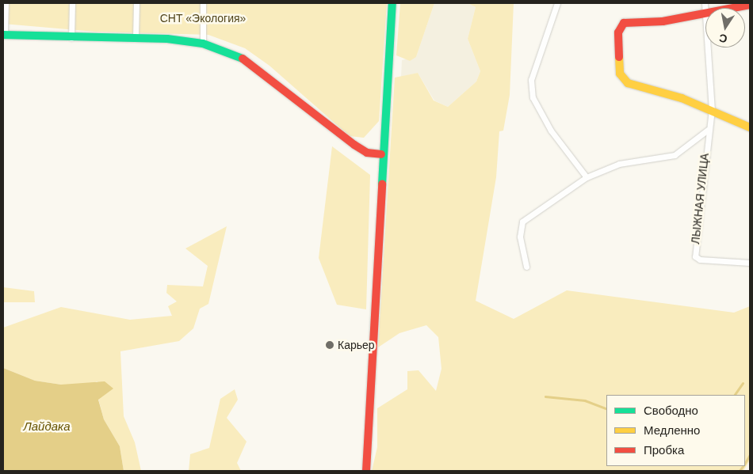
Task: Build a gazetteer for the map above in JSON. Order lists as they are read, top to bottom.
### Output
{
  "streets": {
    "street": ["ЛЫЖНАЯ УЛИЦА"]
  },
  "water": ["Лайдака"],
  "parks": ["СНТ «Экология»"],
  "places": ["Карьер"],
  "legend": ["Свободно", "Медленно", "Пробка"],
  "north": "bottom"
}
